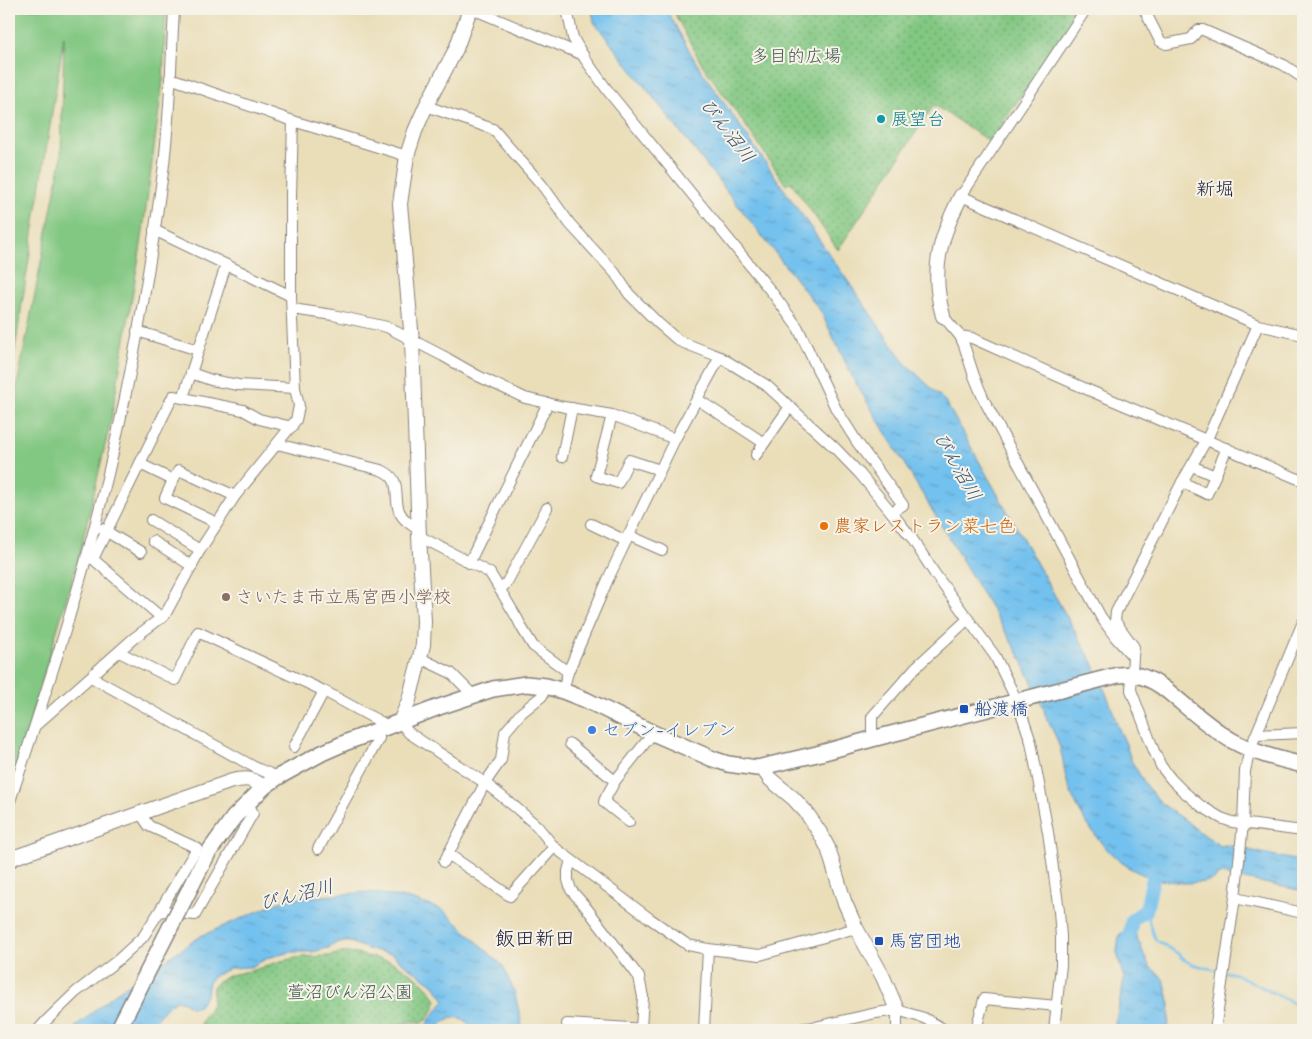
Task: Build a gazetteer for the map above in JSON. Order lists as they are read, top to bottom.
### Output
{
  "districts": ["新堀", "飯田新田"],
  "water": ["びん沼川"],
  "parks": ["多目的広場", "萱沼びん沼公園"],
  "places": {
    "other": [
      "展望台",
      "農家レストラン菜七色",
      "さいたま市立馬宮西小学校",
      "セブン-イレブン"
    ],
    "transit": ["船渡橋", "馬宮団地"]
  }
}
